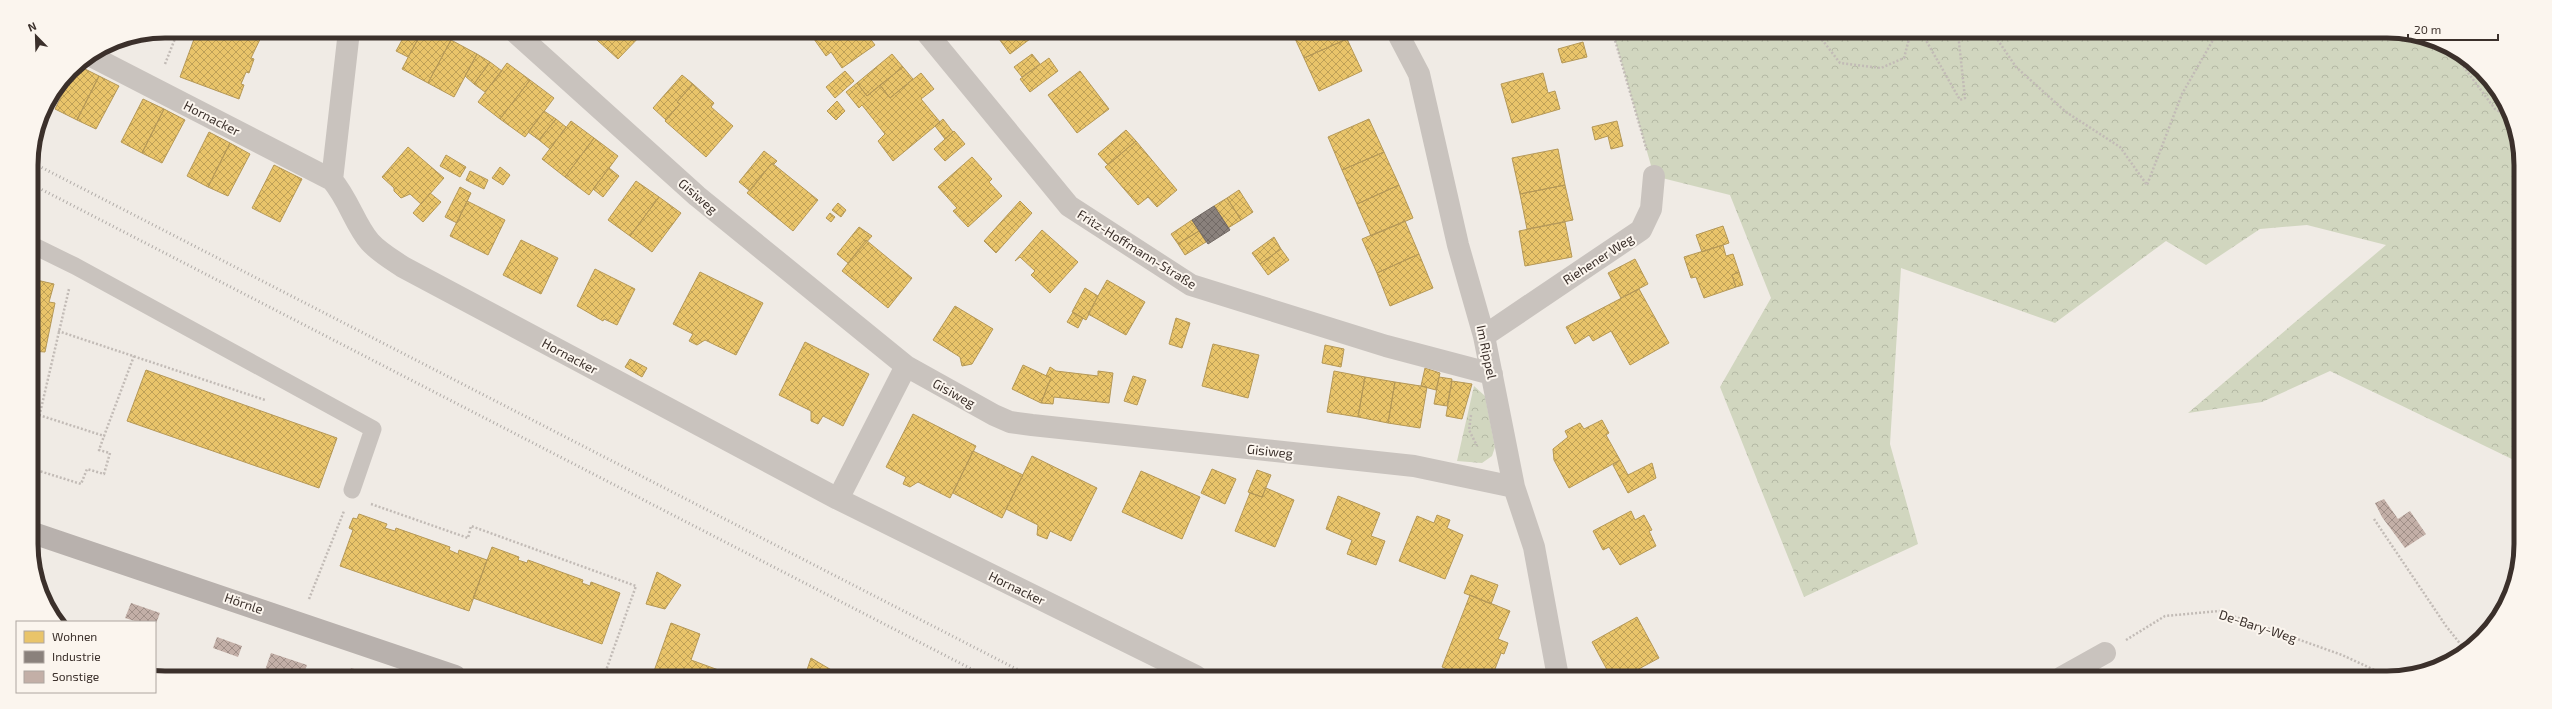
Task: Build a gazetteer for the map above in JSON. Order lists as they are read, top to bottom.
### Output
{
  "streets": {
    "main road": ["Hörnle"],
    "street": [
      "Hornacker",
      "Gisiweg",
      "Fritz-Hoffmann-Straße",
      "Riehener Weg",
      "Im Rippel"
    ],
    "path": ["De-Bary-Weg"]
  },
  "crossings": [
    ["Gisiweg", "Im Rippel"],
    ["Fritz-Hoffmann-Straße", "Im Rippel"],
    ["Riehener Weg", "Im Rippel"]
  ],
  "legend": ["Wohnen", "Industrie", "Sonstige"],
  "scale_bar": "20 m",
  "north": "top left"
}
